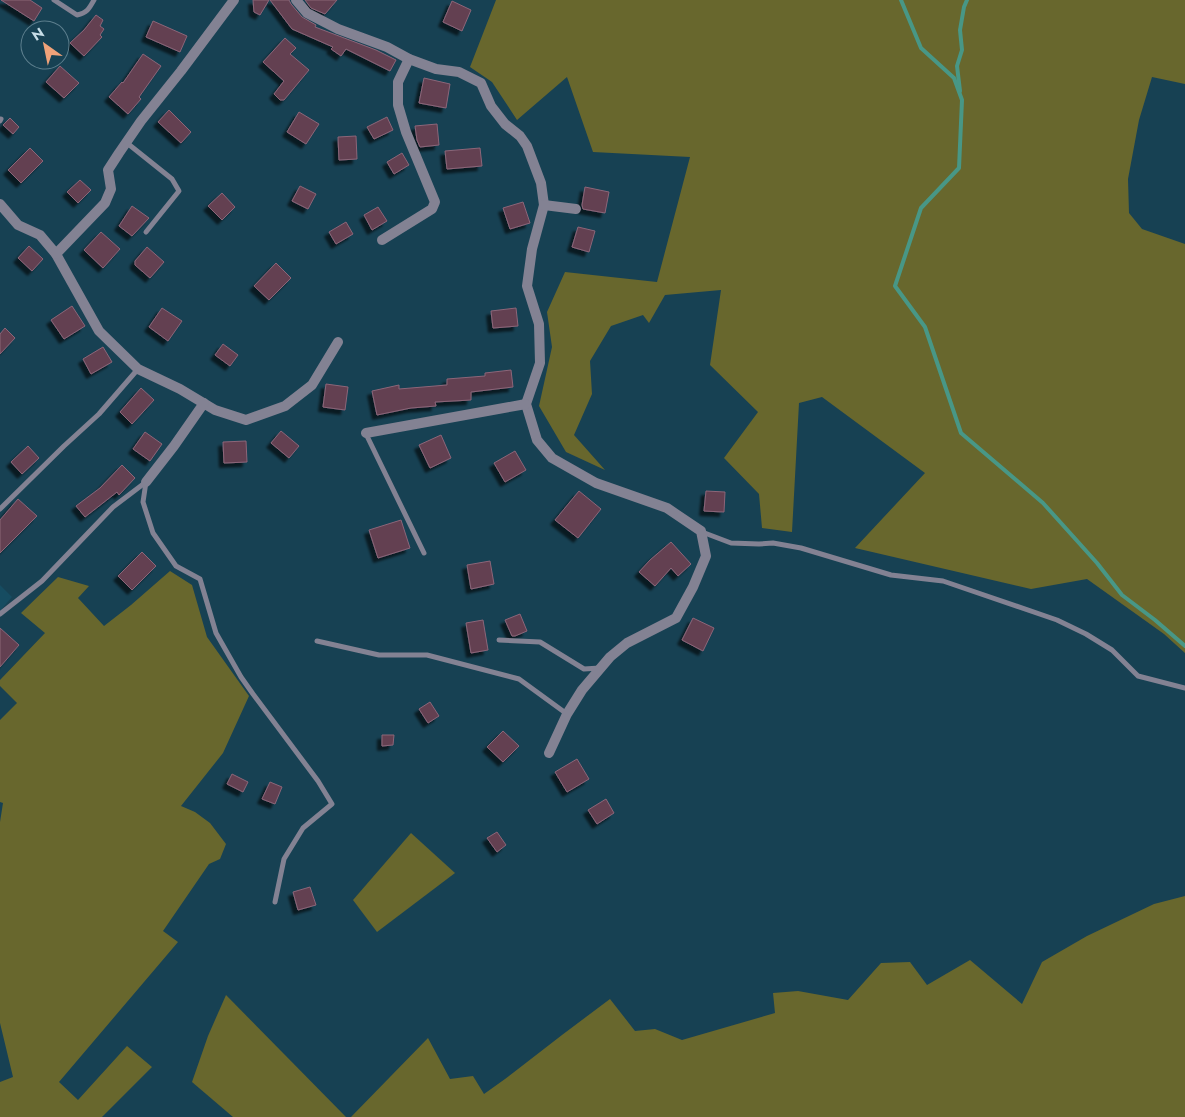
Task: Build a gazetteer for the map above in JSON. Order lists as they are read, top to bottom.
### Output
{
  "north": "top left"
}
